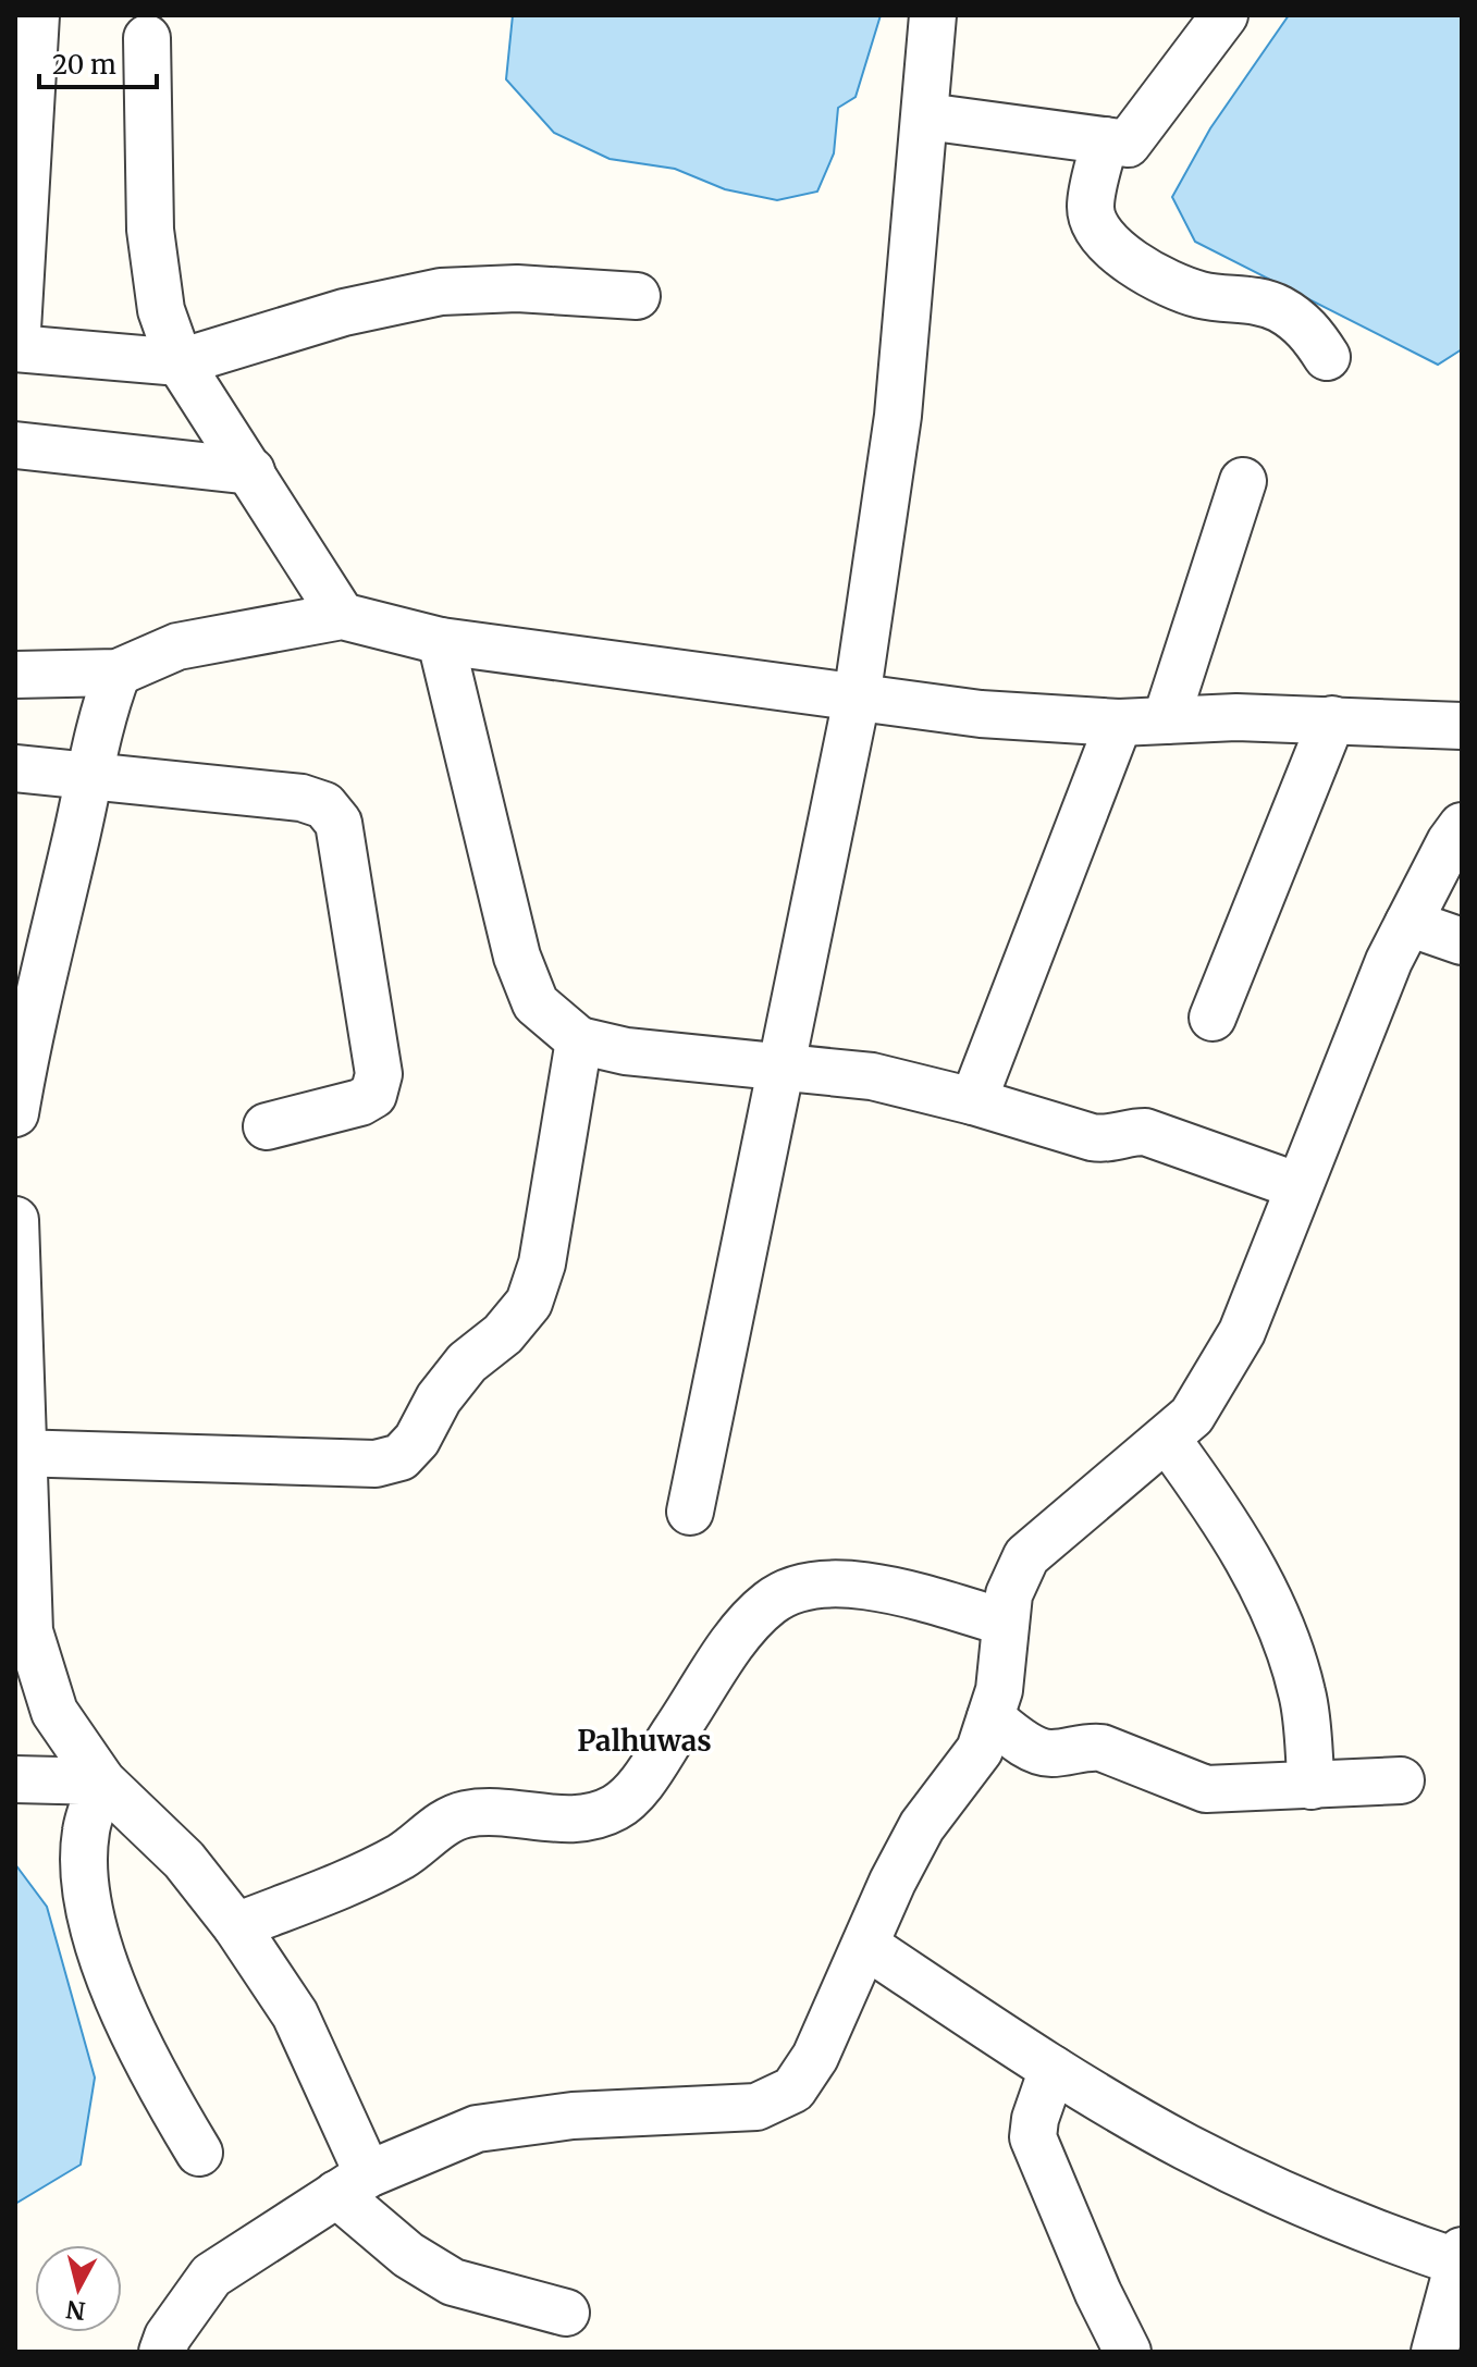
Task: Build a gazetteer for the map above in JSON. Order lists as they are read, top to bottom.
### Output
{
  "districts": ["Palhuwas"],
  "scale_bar": "20 m",
  "north": "bottom"
}
